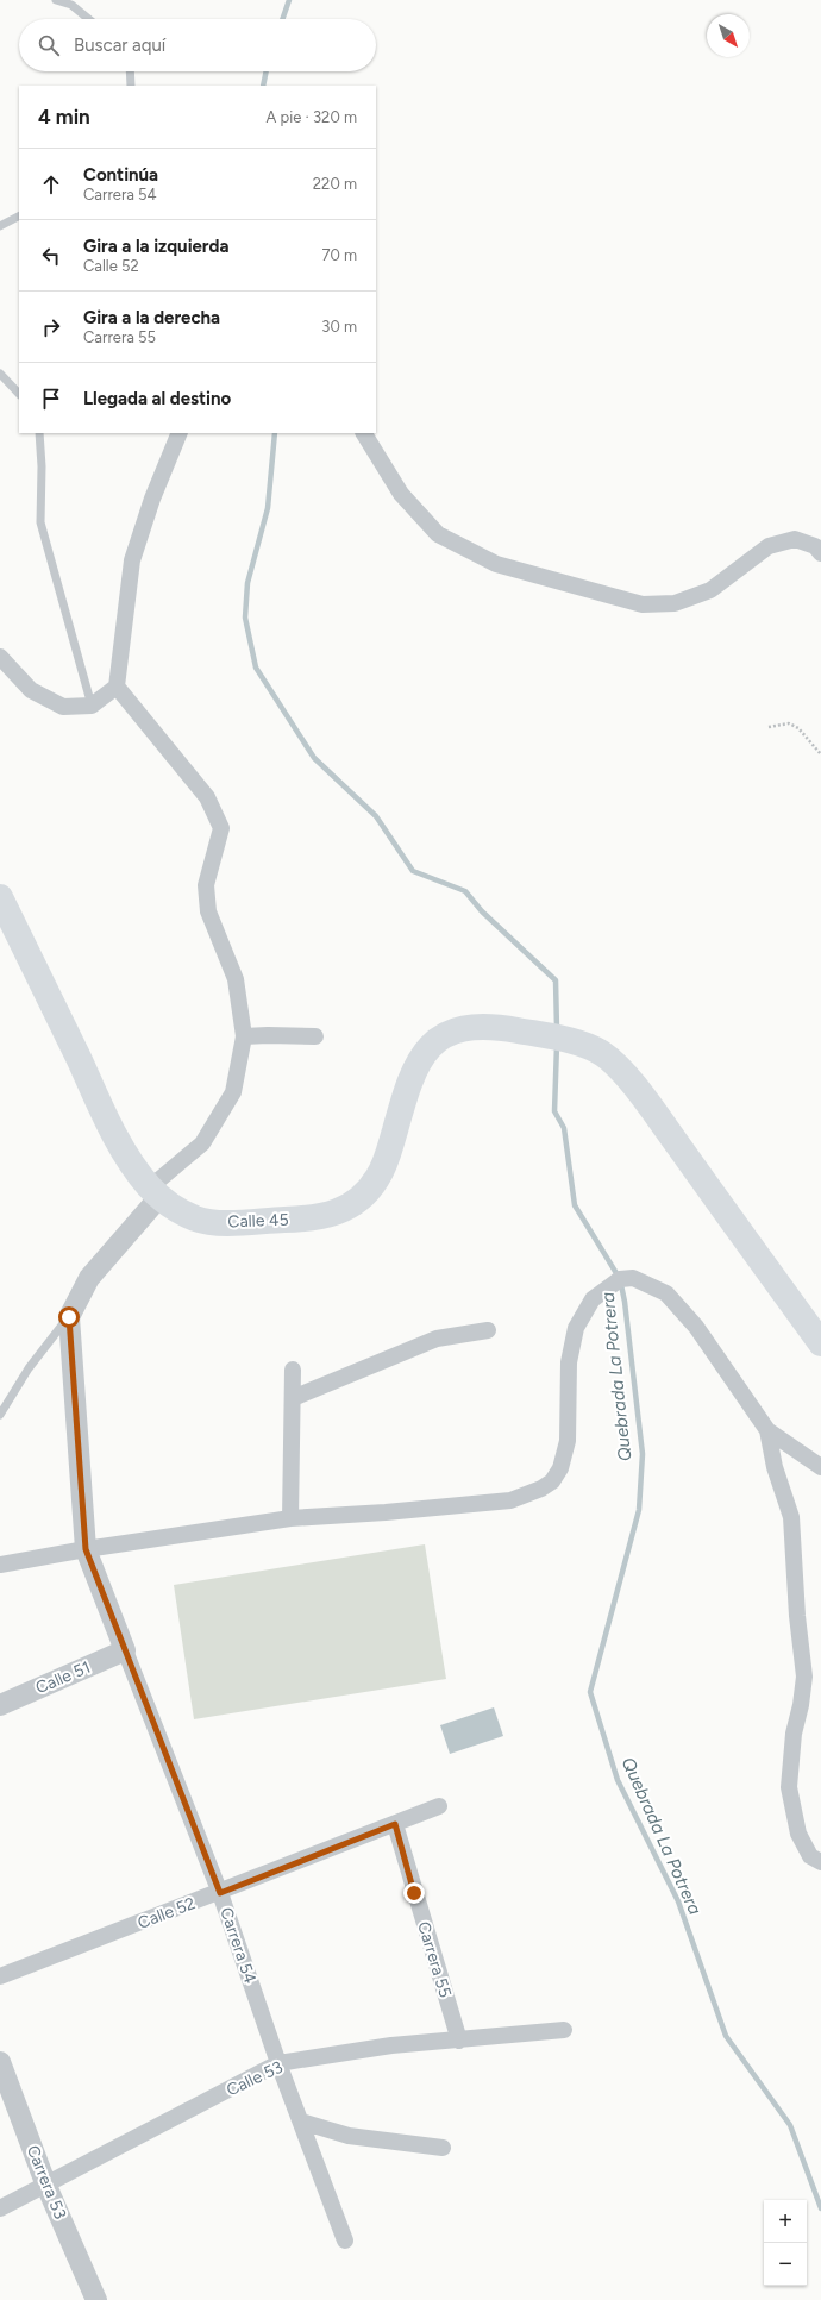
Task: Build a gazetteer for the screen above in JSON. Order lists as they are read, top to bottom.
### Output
{
  "streets": {
    "main road": ["Calle 45"],
    "street": [
      "Calle 51",
      "Calle 52",
      "Carrera 54",
      "Carrera 55",
      "Calle 53",
      "Carrera 53"
    ]
  },
  "crossings": [
    ["Calle 51", "Carrera 54"],
    ["Calle 52", "Carrera 54"],
    ["Calle 52", "Carrera 55"],
    ["Carrera 54", "Calle 53"],
    ["Carrera 55", "Calle 53"],
    ["Calle 53", "Carrera 53"]
  ],
  "water": ["Quebrada La Potrera"],
  "north": "bottom right",
  "page": {
    "search": "Buscar aquí",
    "heading": ["4 min", "A pie · 320 m"],
    "list": [
      ["Continúa", "Carrera 54", "220 m"],
      ["Gira a la izquierda", "Calle 52", "70 m"],
      ["Gira a la derecha", "Carrera 55", "30 m"],
      "Llegada al destino"
    ],
    "map_buttons": ["+", "−"]
  }
}
